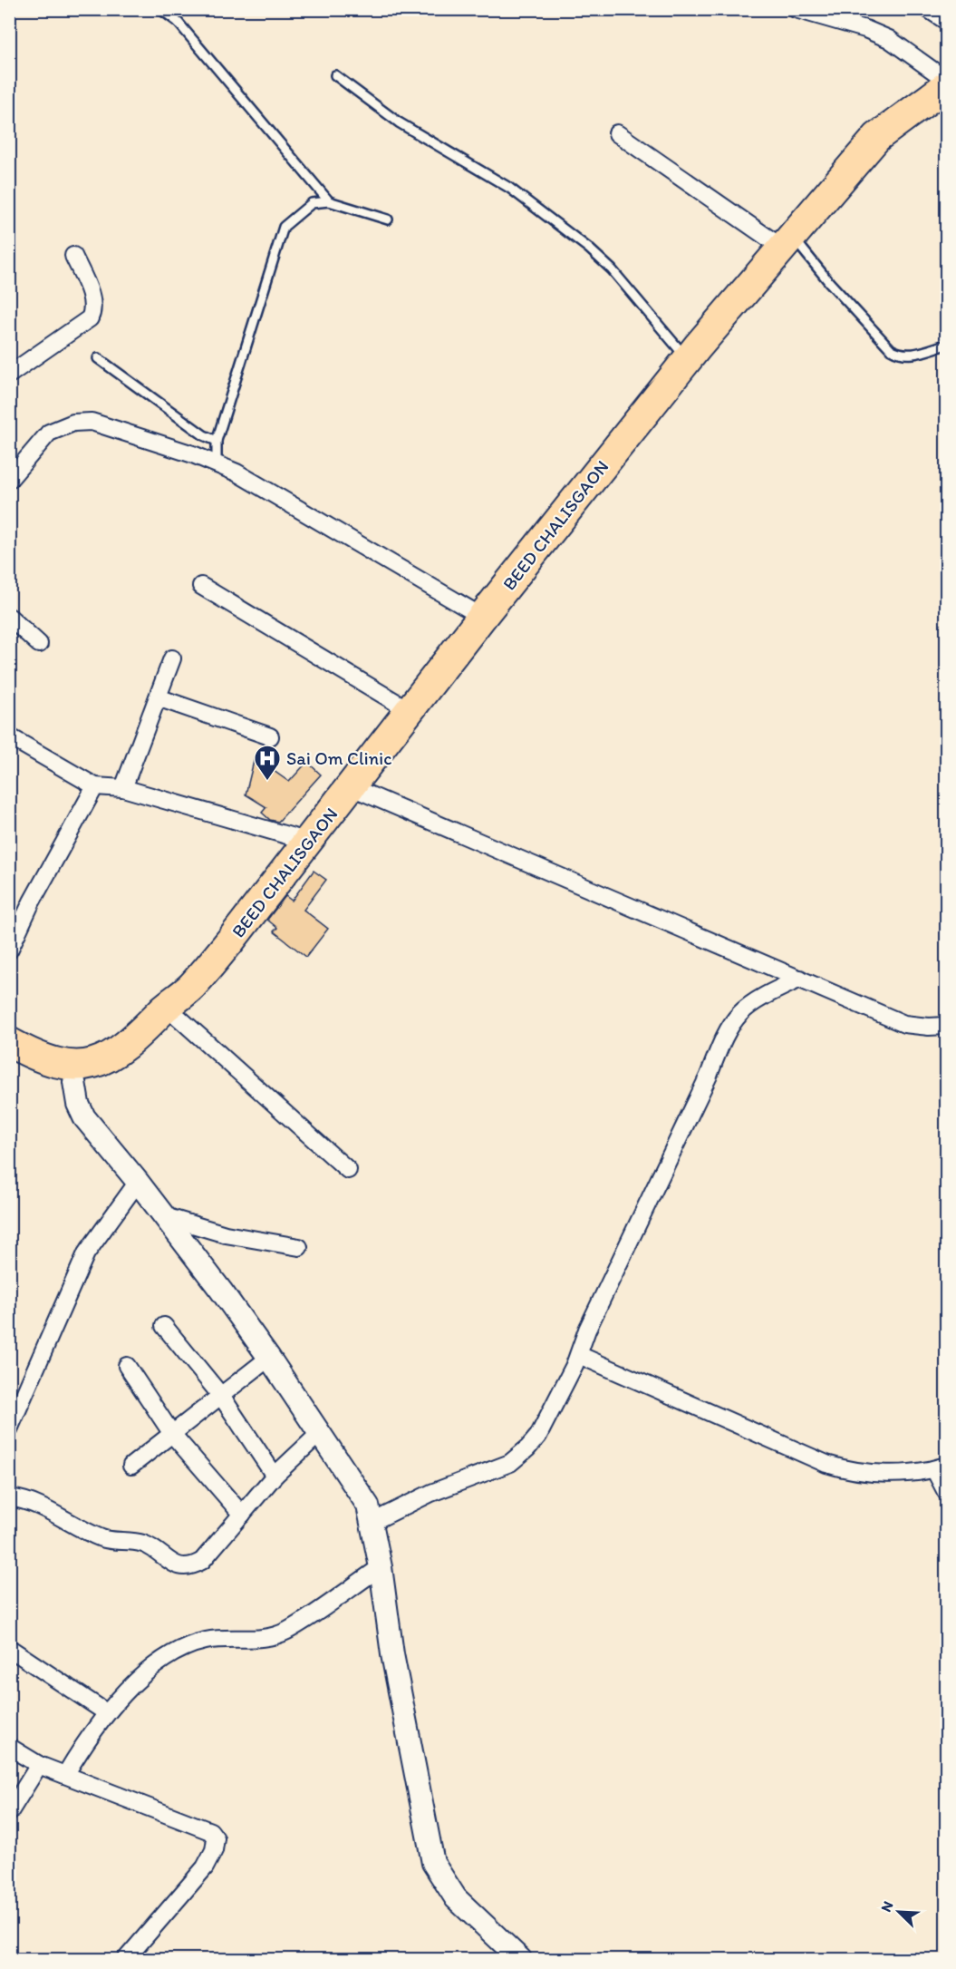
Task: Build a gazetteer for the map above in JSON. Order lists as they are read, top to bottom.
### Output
{
  "streets": {
    "highway": ["BEED CHALISGAON"]
  },
  "places": {
    "hospital": ["Sai Om Clinic"]
  },
  "north": "top left"
}
